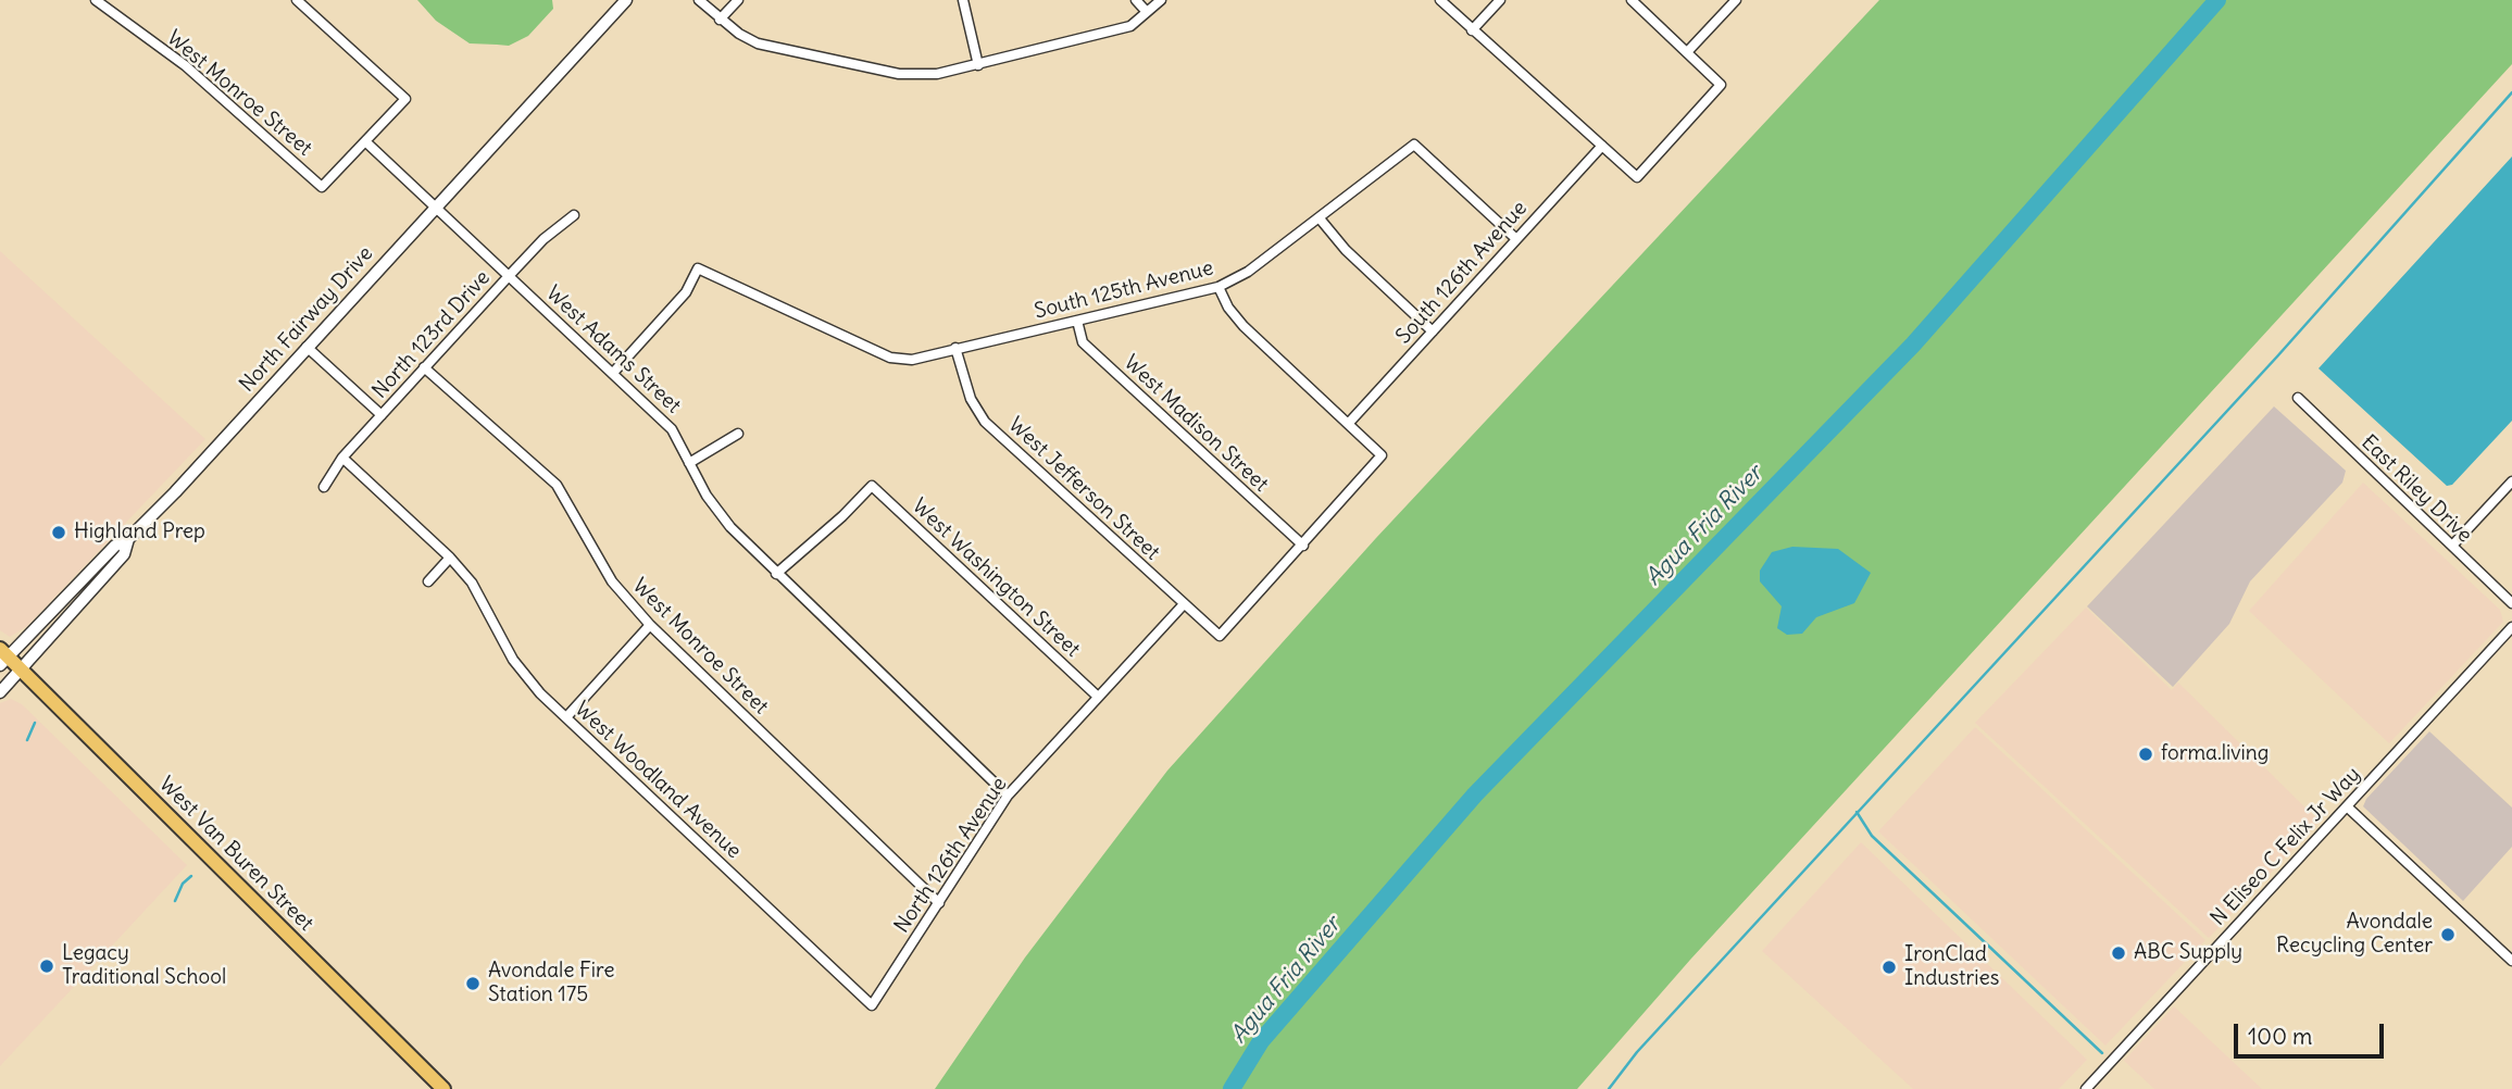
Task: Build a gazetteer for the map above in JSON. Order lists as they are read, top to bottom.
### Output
{
  "streets": {
    "main road": ["West Van Buren Street"],
    "street": [
      "West Monroe Street",
      "South 126th Avenue",
      "South 125th Avenue",
      "North Fairway Drive",
      "North 123rd Drive",
      "West Adams Street",
      "West Madison Street",
      "West Jefferson Street",
      "East Riley Drive",
      "West Washington Street",
      "West Woodland Avenue",
      "N Eliseo C Felix Jr Way",
      "North 126th Avenue"
    ]
  },
  "crossings": [
    ["West Monroe Street", "North 123rd Drive"],
    ["West Monroe Street", "West Adams Street"],
    ["West Monroe Street", "North 126th Avenue"],
    ["South 126th Avenue", "South 125th Avenue"],
    ["South 125th Avenue", "West Adams Street"],
    ["South 125th Avenue", "West Madison Street"],
    ["South 125th Avenue", "West Jefferson Street"],
    ["North Fairway Drive", "West Adams Street"],
    ["North Fairway Drive", "West Van Buren Street"],
    ["North 123rd Drive", "West Adams Street"],
    ["North 123rd Drive", "West Woodland Avenue"],
    ["West Adams Street", "West Washington Street"],
    ["West Adams Street", "North 126th Avenue"],
    ["West Madison Street", "West Jefferson Street"],
    ["West Washington Street", "North 126th Avenue"],
    ["West Woodland Avenue", "North 126th Avenue"]
  ],
  "water": ["Agua Fria River"],
  "places": [
    "Highland Prep",
    "forma.living",
    "Avondale Recycling Center",
    "ABC Supply",
    "Legacy Traditional School",
    "IronClad Industries",
    "Avondale Fire Station 175"
  ],
  "scale_bar": "100 m"
}
